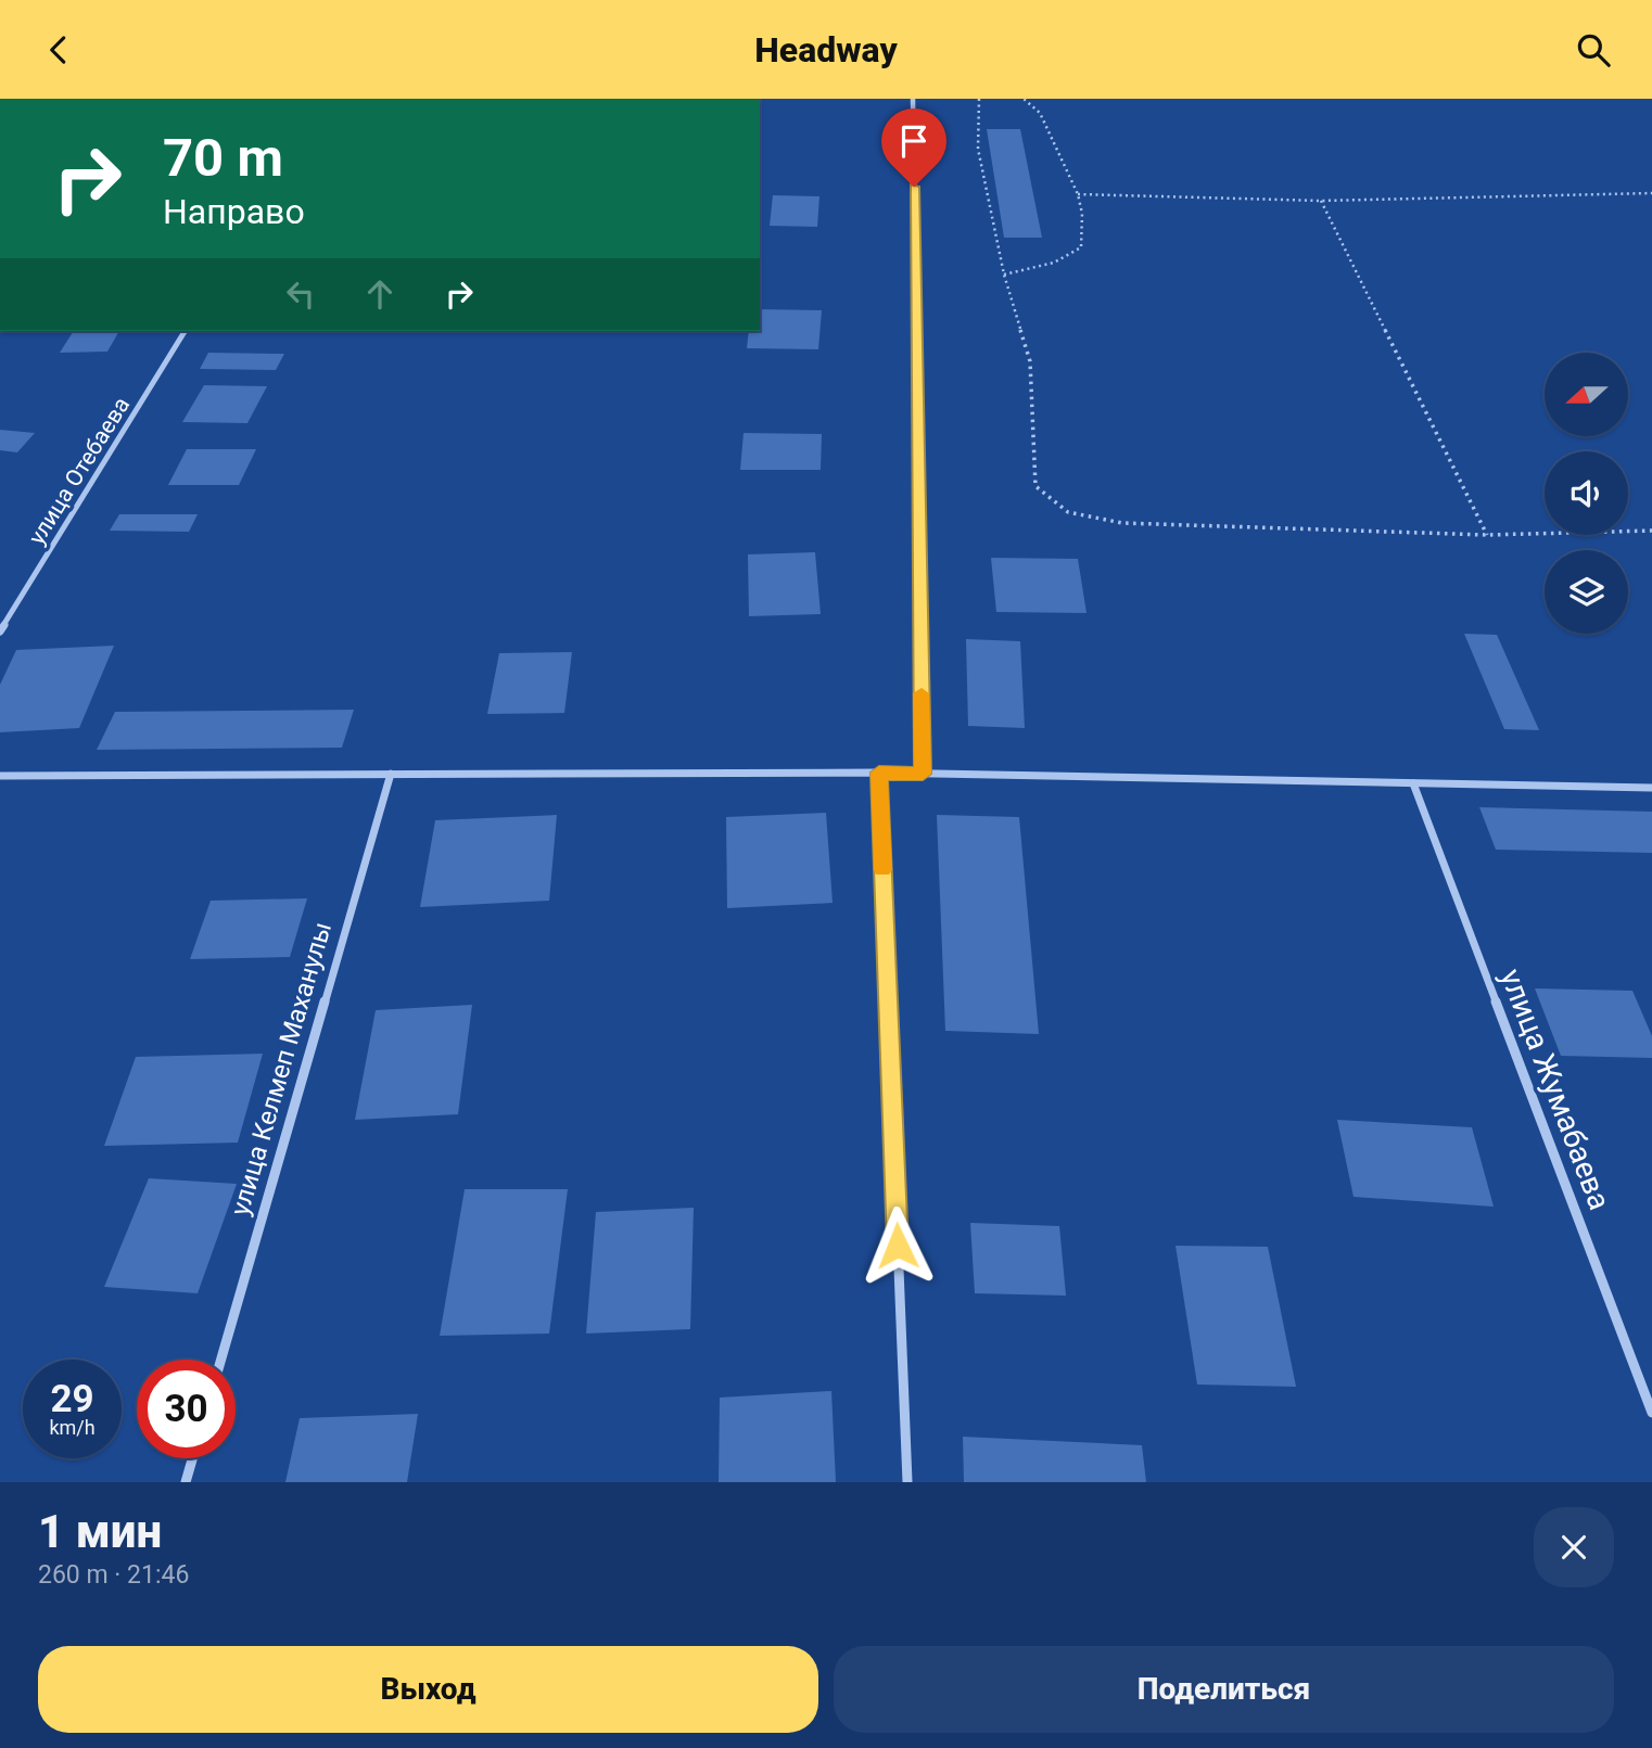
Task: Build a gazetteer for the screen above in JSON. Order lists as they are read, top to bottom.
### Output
{
  "streets": {
    "street": ["улица Отебаева", "улица Келмеп Маханулы", "улица Жумабаева"]
  },
  "north": "left",
  "page": {
    "header": "Headway",
    "turn": ["70 m", "Направо"],
    "speed": "29 km/h",
    "limit": "30",
    "heading": ["1 мин", "260 m · 21:46"],
    "buttons": ["Выход", "Поделиться"]
  }
}
